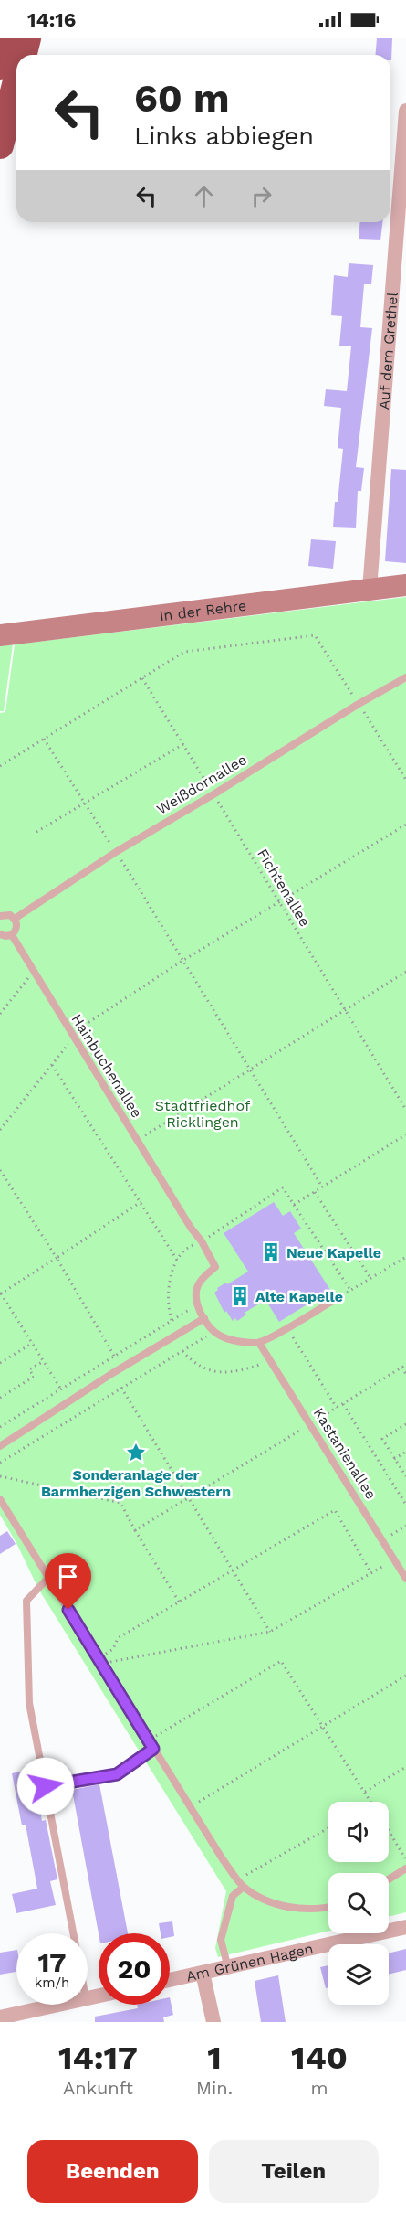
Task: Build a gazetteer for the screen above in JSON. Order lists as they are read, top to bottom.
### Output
{
  "streets": {
    "street": ["Auf dem Grethel", "In der Rehre", "Am Grünen Hagen"],
    "lane": ["Weißdornallee", "Hainbuchenallee", "Kastanienallee"],
    "path": ["Fichtenallee"]
  },
  "crossings": [
    ["Auf dem Grethel", "In der Rehre"],
    ["Weißdornallee", "Fichtenallee"]
  ],
  "parks": ["Stadtfriedhof Ricklingen"],
  "places": {
    "building": ["Neue Kapelle", "Alte Kapelle"],
    "place": ["Sonderanlage der Barmherzigen Schwestern"]
  },
  "page": {
    "status": "14:16",
    "turn": ["60 m", "Links abbiegen"],
    "speed": "17 km/h",
    "limit": "20",
    "eta": [
      "14:17",
      "Ankunft",
      "1",
      "Min.",
      "140",
      "m"
    ],
    "buttons": ["Beenden", "Teilen"]
  }
}
